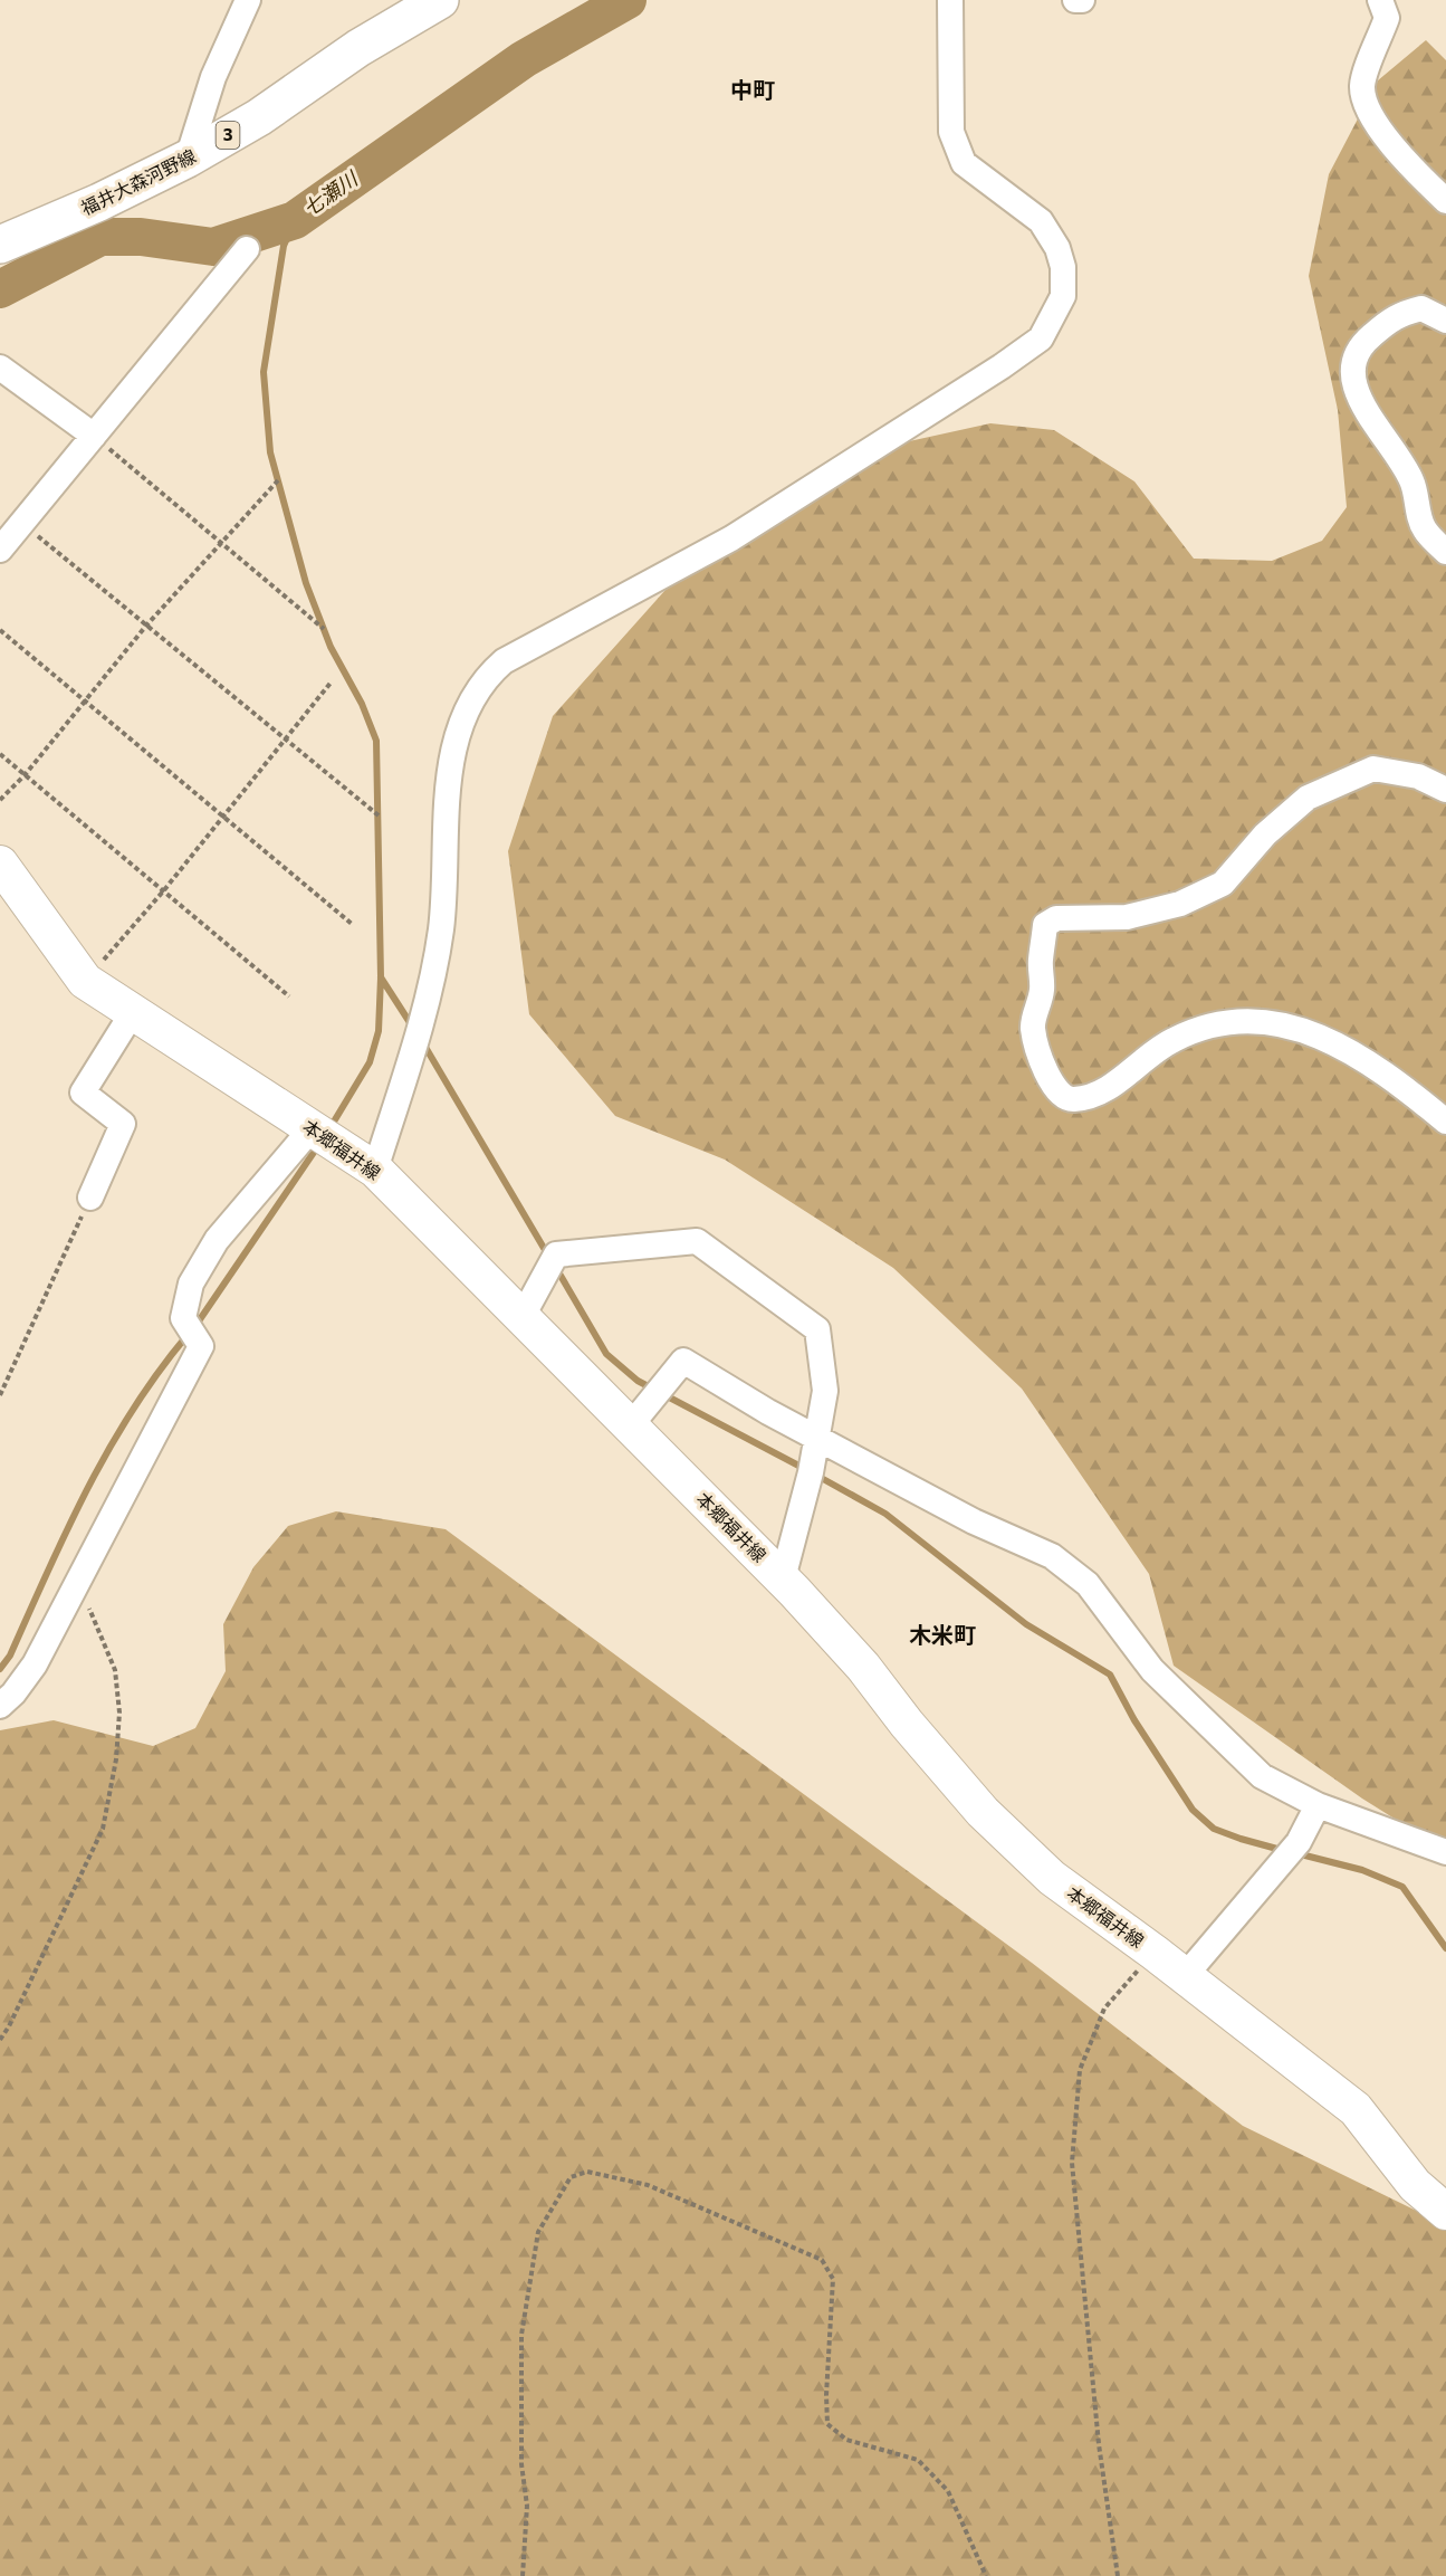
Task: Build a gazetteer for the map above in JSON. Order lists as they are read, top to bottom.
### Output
{
  "streets": {
    "main road": ["3", "福井大森河野線", "本郷福井線"]
  },
  "districts": ["中町", "木米町"],
  "water": ["七瀬川"]
}
